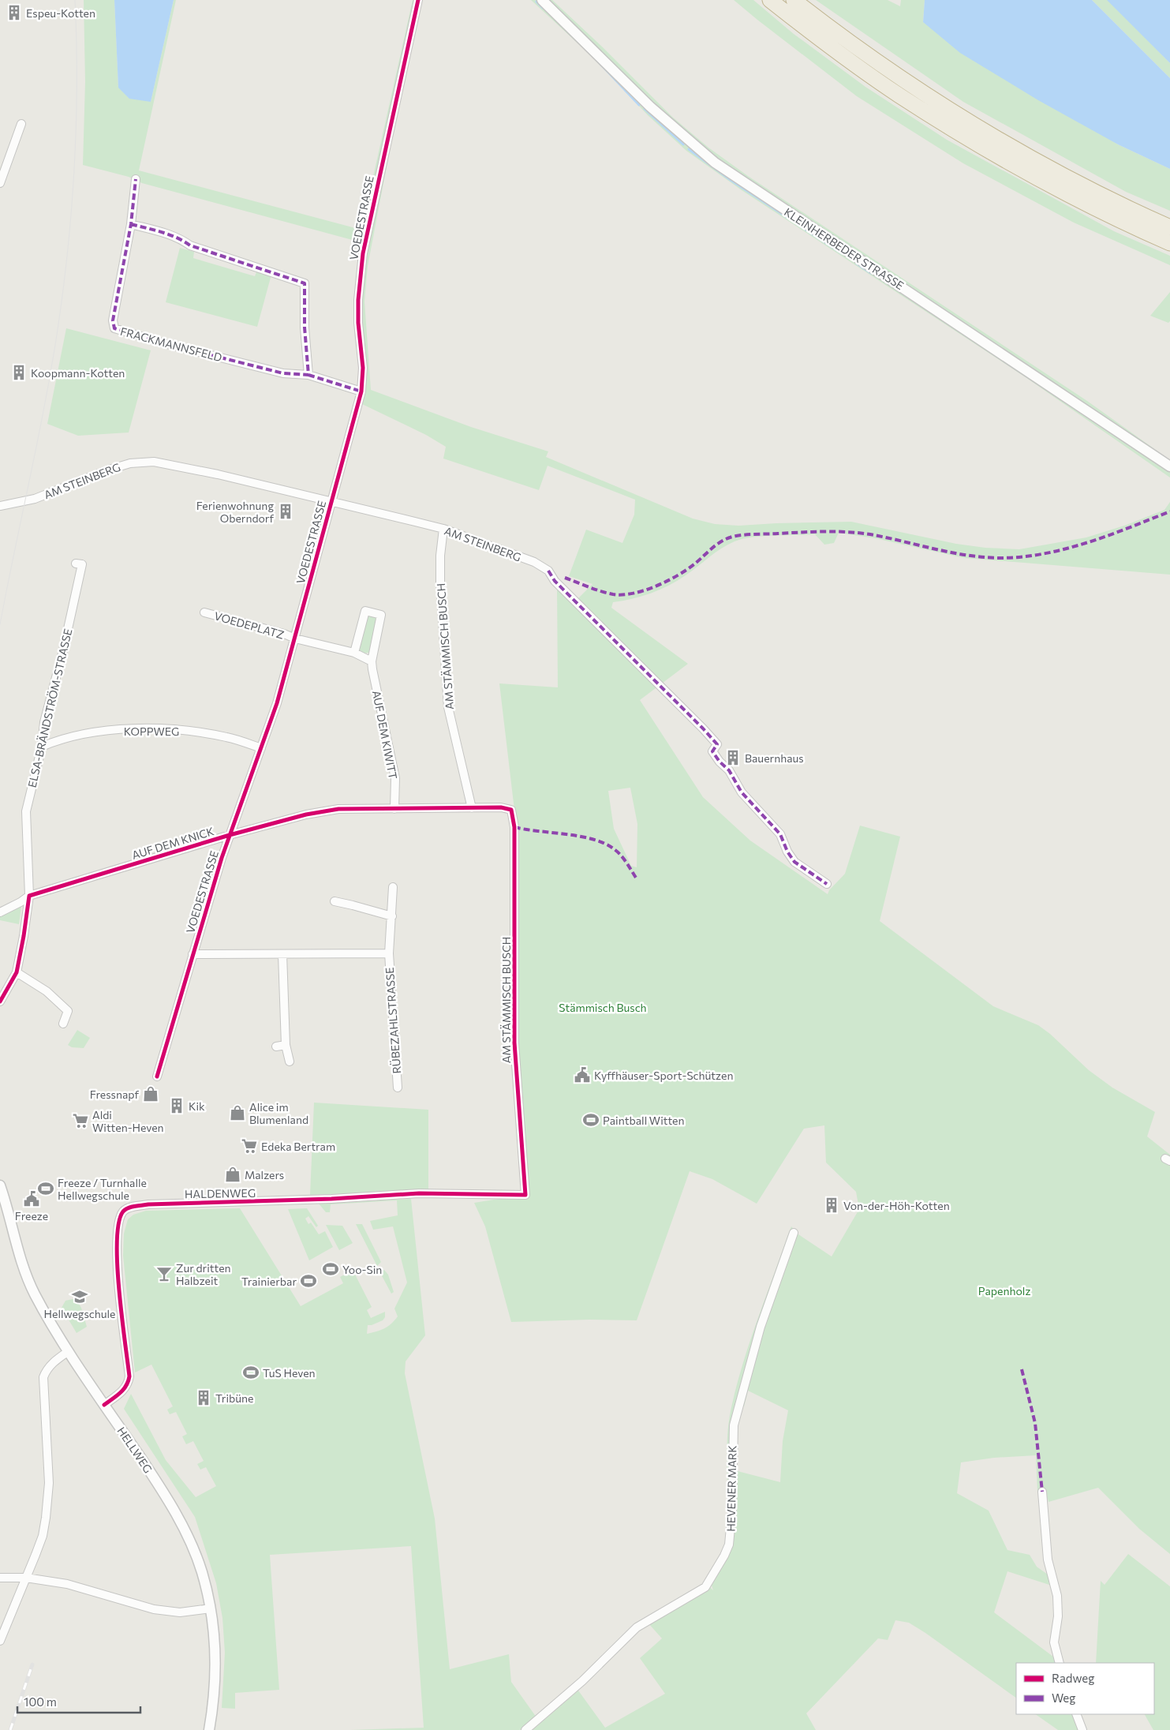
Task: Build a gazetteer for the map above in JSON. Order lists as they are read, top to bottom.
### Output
{
  "streets": {
    "street": [
      "VOEDESTRASSE",
      "KLEINHERBEDER STRASSE",
      "FRACKMANNSFELD",
      "AM STEINBERG",
      "VOEDEPLATZ",
      "AM STÄMMISCH BUSCH",
      "ELSA-BRÄNDSTRÖM-STRASSE",
      "KOPPWEG",
      "AUF DEM KIWITT",
      "AUF DEM KNICK",
      "RÜBEZAHLSTRASSE",
      "HALDENWEG",
      "HELLWEG",
      "HEVENER MARK"
    ]
  },
  "crossings": [
    ["VOEDESTRASSE", "FRACKMANNSFELD"],
    ["VOEDESTRASSE", "AM STEINBERG"],
    ["VOEDESTRASSE", "VOEDEPLATZ"],
    ["VOEDESTRASSE", "KOPPWEG"],
    ["VOEDESTRASSE", "AUF DEM KNICK"],
    ["VOEDESTRASSE", "RÜBEZAHLSTRASSE"],
    ["AM STEINBERG", "AM STÄMMISCH BUSCH"],
    ["AM STÄMMISCH BUSCH", "AUF DEM KNICK"],
    ["AM STÄMMISCH BUSCH", "HALDENWEG"],
    ["ELSA-BRÄNDSTRÖM-STRASSE", "KOPPWEG"],
    ["ELSA-BRÄNDSTRÖM-STRASSE", "AUF DEM KNICK"],
    ["AUF DEM KIWITT", "AUF DEM KNICK"],
    ["HALDENWEG", "HELLWEG"]
  ],
  "parks": ["Stämmisch Busch", "Papenholz"],
  "places": {
    "building": [
      "Espeu-Kotten",
      "Koopmann-Kotten",
      "Ferienwohnung Oberndorf",
      "Bauernhaus",
      "Kik",
      "Von-der-Höh-Kotten",
      "Tribüne"
    ],
    "public building": ["Kyffhäuser-Sport-Schützen", "Freeze"],
    "shop": ["Fressnapf", "Alice im Blumenland", "Malzers"],
    "sports": [
      "Paintball Witten",
      "Freeze / Turnhalle Hellwegschule",
      "Yoo-Sin",
      "Trainierbar",
      "TuS Heven"
    ],
    "supermarket": ["Aldi Witten-Heven", "Edeka Bertram"],
    "bar": ["Zur dritten Halbzeit"],
    "school or university": ["Hellwegschule"]
  },
  "legend": ["Radweg", "Weg"],
  "scale_bar": "100 m"
}
